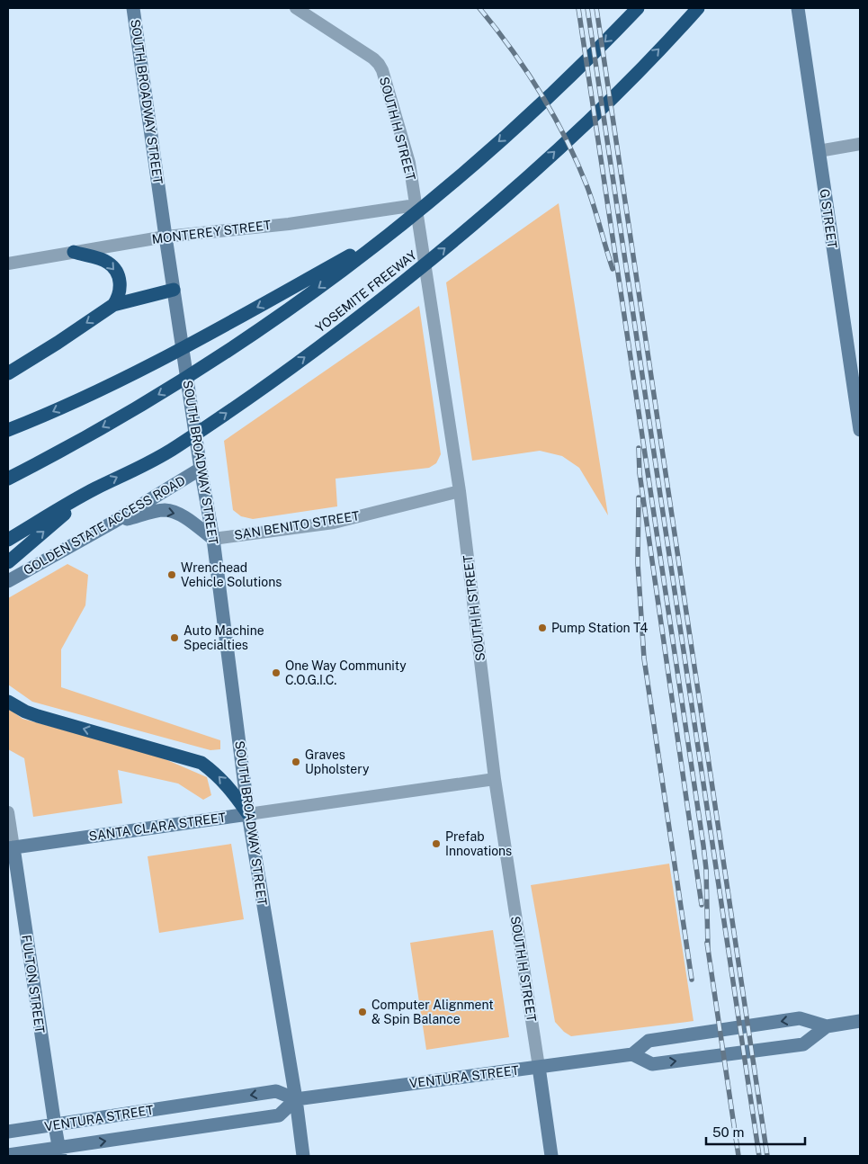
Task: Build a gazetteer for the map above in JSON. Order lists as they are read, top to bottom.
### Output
{
  "streets": {
    "highway": ["YOSEMITE FREEWAY"],
    "street": [
      "SOUTH BROADWAY STREET",
      "SOUTH H STREET",
      "G STREET",
      "MONTEREY STREET",
      "GOLDEN STATE ACCESS ROAD",
      "SAN BENITO STREET",
      "SANTA CLARA STREET",
      "FULTON STREET",
      "VENTURA STREET"
    ]
  },
  "crossings": [
    ["SOUTH BROADWAY STREET", "MONTEREY STREET"],
    ["SOUTH BROADWAY STREET", "GOLDEN STATE ACCESS ROAD"],
    ["SOUTH BROADWAY STREET", "SAN BENITO STREET"],
    ["SOUTH BROADWAY STREET", "SANTA CLARA STREET"],
    ["SOUTH BROADWAY STREET", "VENTURA STREET"],
    ["SOUTH H STREET", "MONTEREY STREET"],
    ["SOUTH H STREET", "SAN BENITO STREET"],
    ["SOUTH H STREET", "SANTA CLARA STREET"],
    ["SOUTH H STREET", "VENTURA STREET"],
    ["SANTA CLARA STREET", "FULTON STREET"],
    ["FULTON STREET", "VENTURA STREET"]
  ],
  "places": [
    "Wrenchead Vehicle Solutions",
    "Pump Station T4",
    "Auto Machine Specialties",
    "One Way Community C.O.G.I.C.",
    "Graves Upholstery",
    "Prefab Innovations",
    "Computer Alignment & Spin Balance"
  ],
  "scale_bar": "50 m"
}
